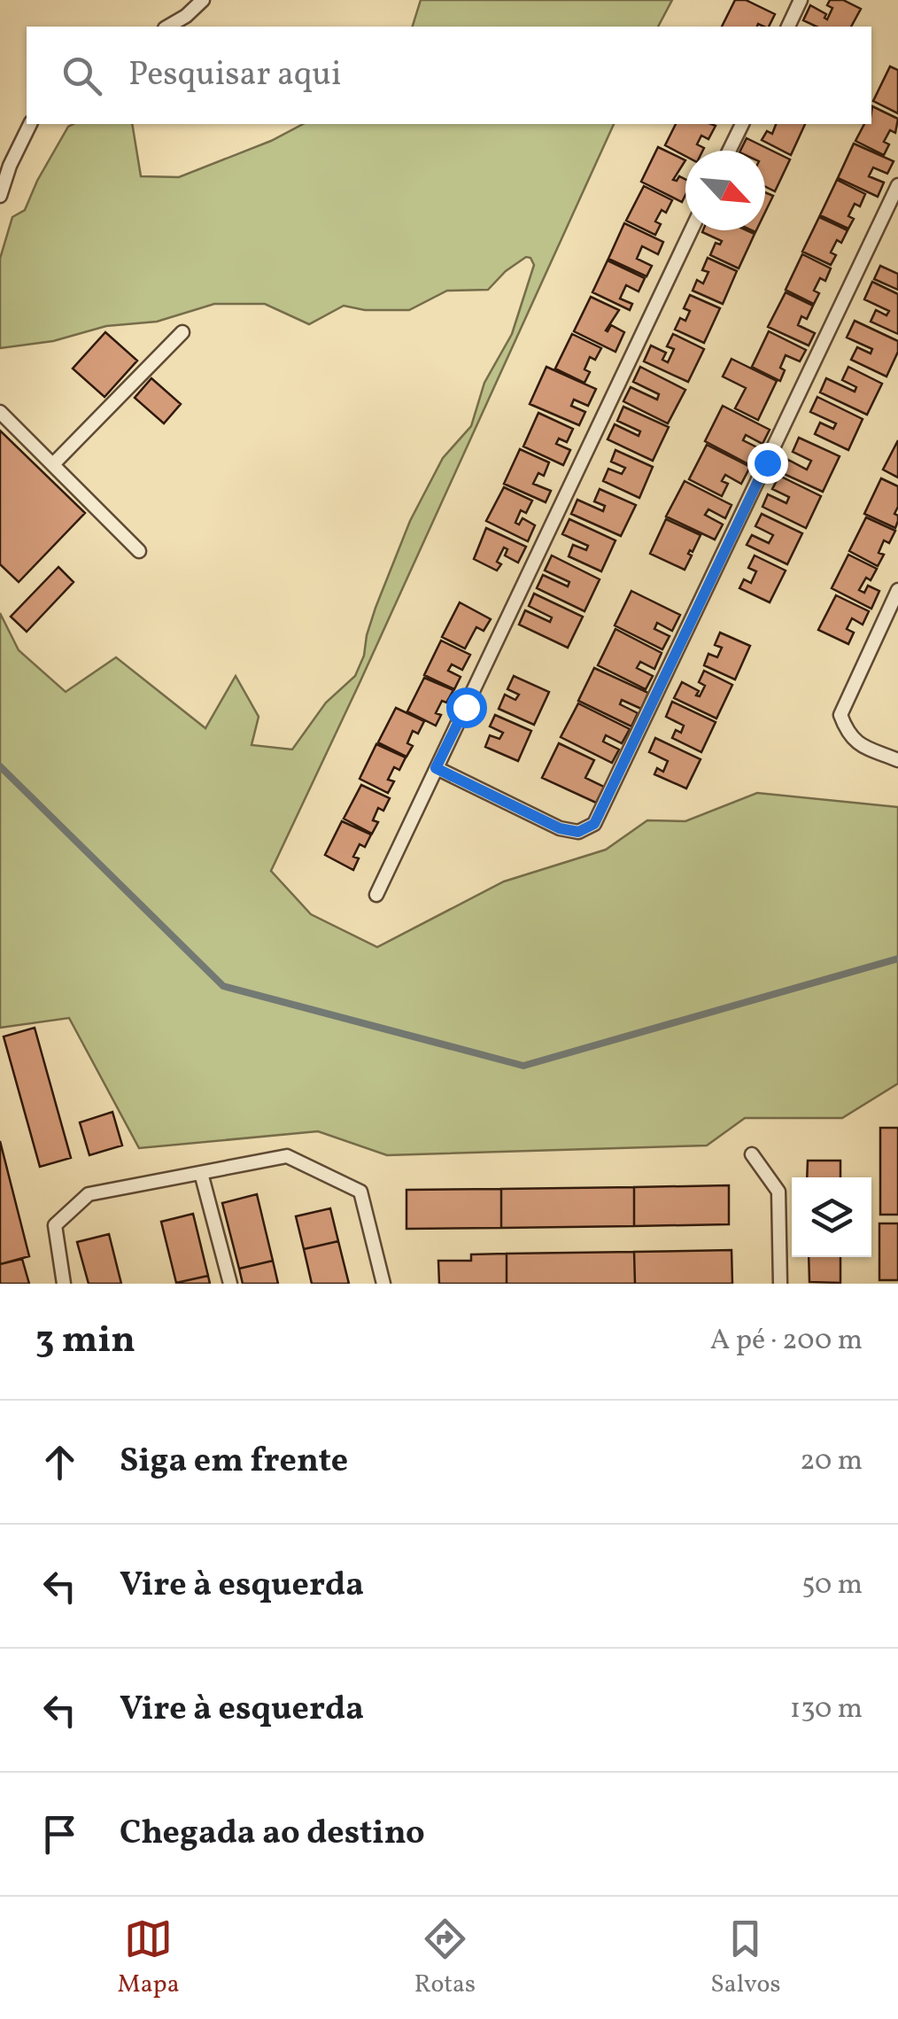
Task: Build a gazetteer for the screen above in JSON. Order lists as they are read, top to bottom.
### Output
{
  "north": "bottom right",
  "page": {
    "search": "Pesquisar aqui",
    "heading": ["3 min", "A pé · 200 m"],
    "list": [
      ["Siga em frente", "20 m"],
      ["Vire à esquerda", "50 m"],
      ["Vire à esquerda", "130 m"],
      "Chegada ao destino"
    ],
    "nav": ["Mapa", "Rotas", "Salvos"]
  }
}
